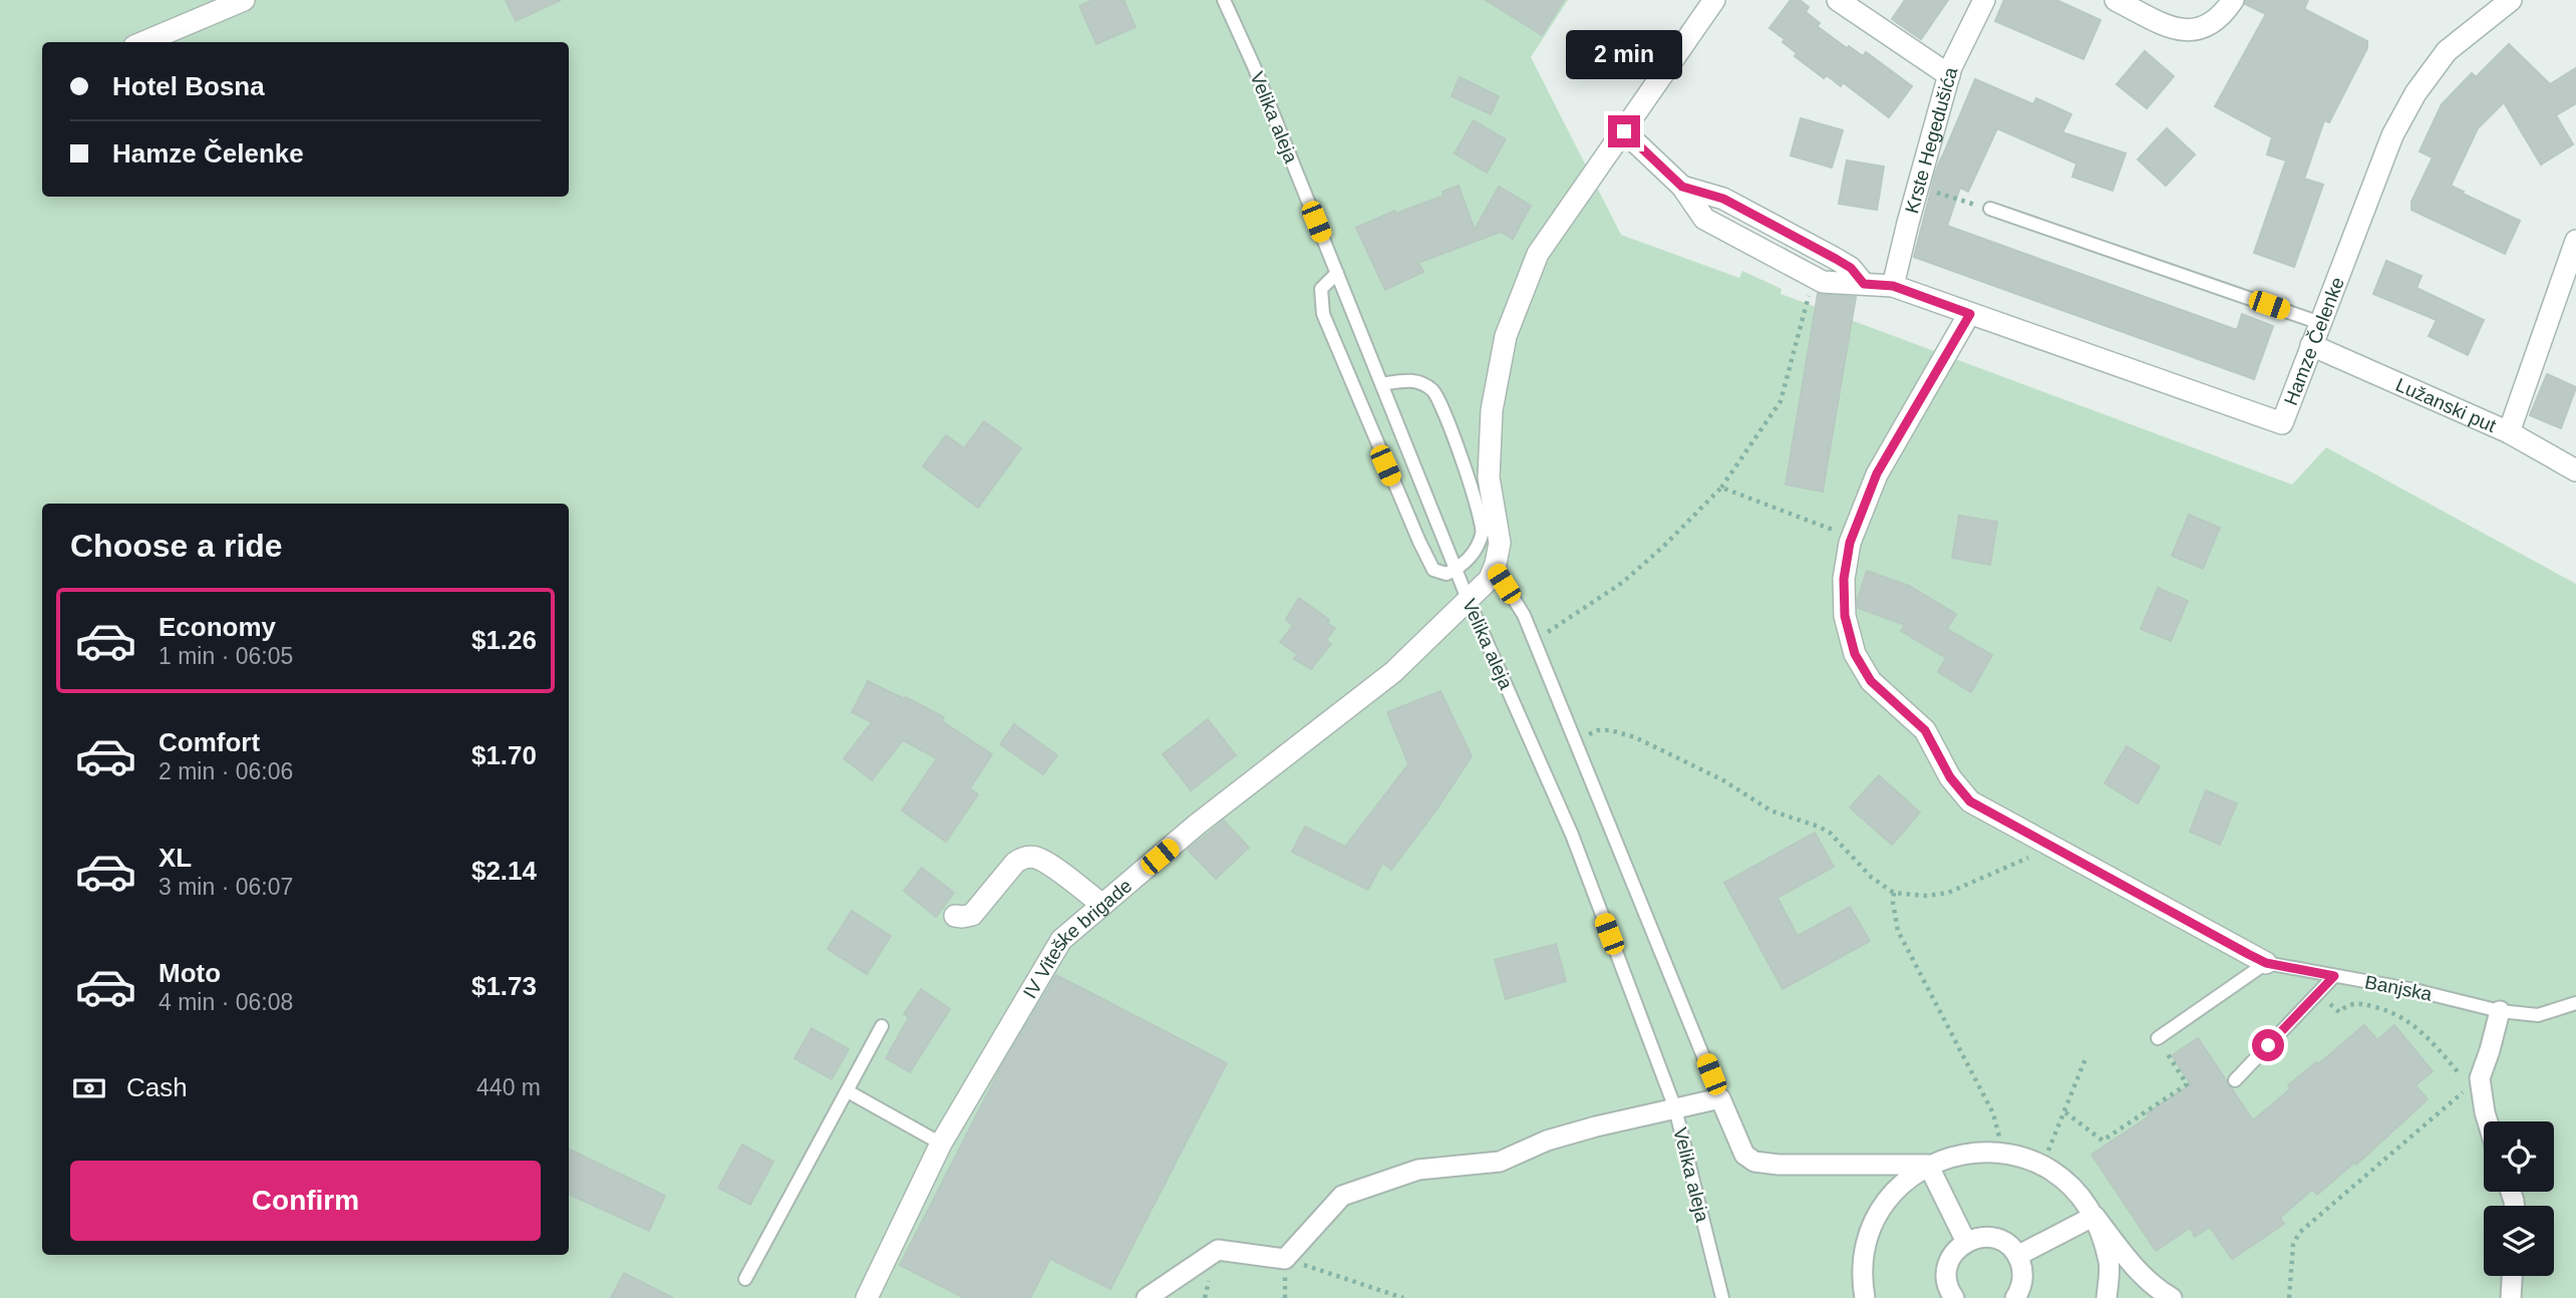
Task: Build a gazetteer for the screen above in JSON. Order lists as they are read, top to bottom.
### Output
{
  "streets": {
    "street": [
      "Krste Hegedušića",
      "Hamze Čelenke",
      "Lužanski put",
      "IV Viteške brigade"
    ],
    "lane": ["Velika aleja", "Banjska"]
  },
  "crossings": [
    ["Velika aleja", "IV Viteške brigade"],
    ["Krste Hegedušića", "Hamze Čelenke"],
    ["Hamze Čelenke", "Lužanski put"]
  ],
  "page": {
    "bubble": "2 min",
    "banner": ["Hotel Bosna", "Hamze Čelenke"],
    "heading": "Choose a ride",
    "list": [
      {
        "name": "Economy",
        "note": "1 min · 06:05",
        "value": "$1.26"
      },
      {
        "name": "Comfort",
        "note": "2 min · 06:06",
        "value": "$1.70"
      },
      {
        "name": "XL",
        "note": "3 min · 06:07",
        "value": "$2.14"
      },
      {
        "name": "Moto",
        "note": "4 min · 06:08",
        "value": "$1.73"
      }
    ],
    "pay": ["Cash", "440 m"],
    "buttons": "Confirm"
  }
}
